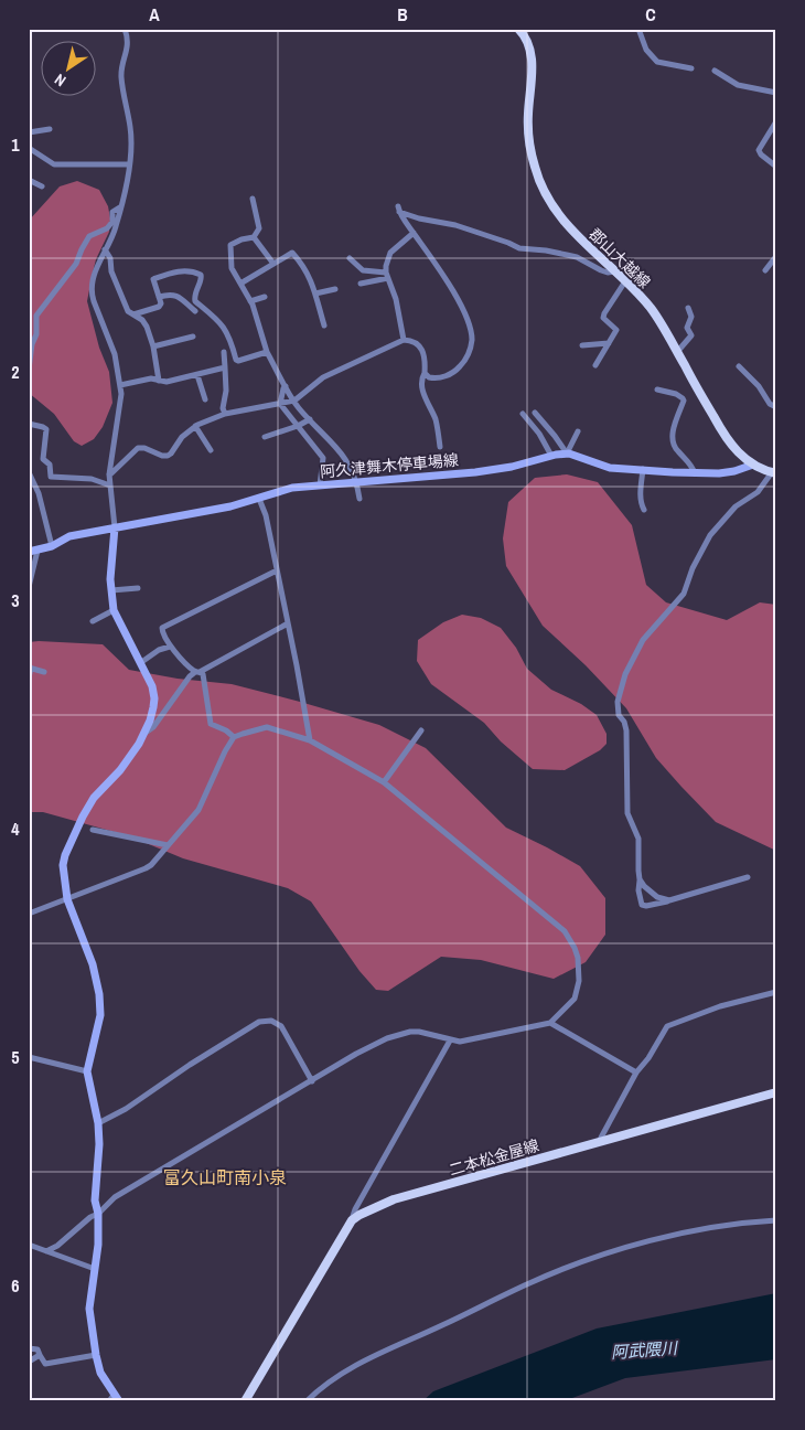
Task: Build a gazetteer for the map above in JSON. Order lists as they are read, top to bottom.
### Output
{
  "streets": {
    "main road": ["郡山大越線", "二本松金屋線"],
    "street": ["阿久津舞木停車場線"]
  },
  "crossings": [
    ["郡山大越線", "阿久津舞木停車場線"]
  ],
  "districts": ["富久山町南小泉"],
  "water": ["阿武隈川"],
  "north": "bottom left",
  "grid": {
    "columns": ["A", "B", "C"],
    "rows": [
      "1",
      "2",
      "3",
      "4",
      "5",
      "6"
    ]
  }
}
